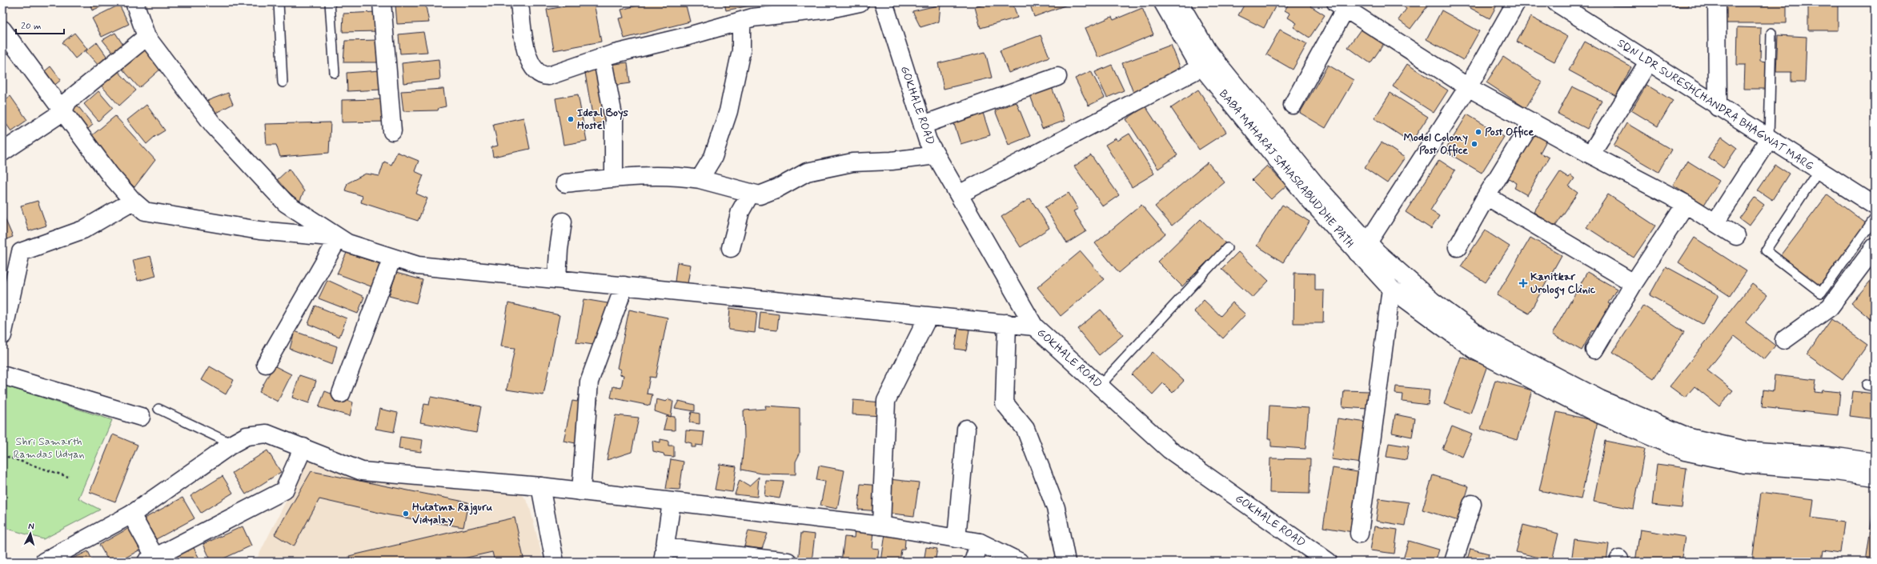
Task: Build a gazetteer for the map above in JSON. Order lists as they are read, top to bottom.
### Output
{
  "streets": {
    "street": ["SQN LDR SURESHCHANDRA BHAGWAT MARG", "GOKHALE ROAD", "BABA MAHARAJ SAHASRABUDDHE PATH"]
  },
  "parks": ["Shri Samarth Ramdas Udyan"],
  "places": {
    "other": [
      "Ideal Boys Hostel",
      "Post Office",
      "Model Colony Post Office",
      "Hutatma Rajguru Vidyalay"
    ],
    "health": ["Kanitkar Urology Clinic"]
  },
  "scale_bar": "20 m",
  "north": "top"
}
